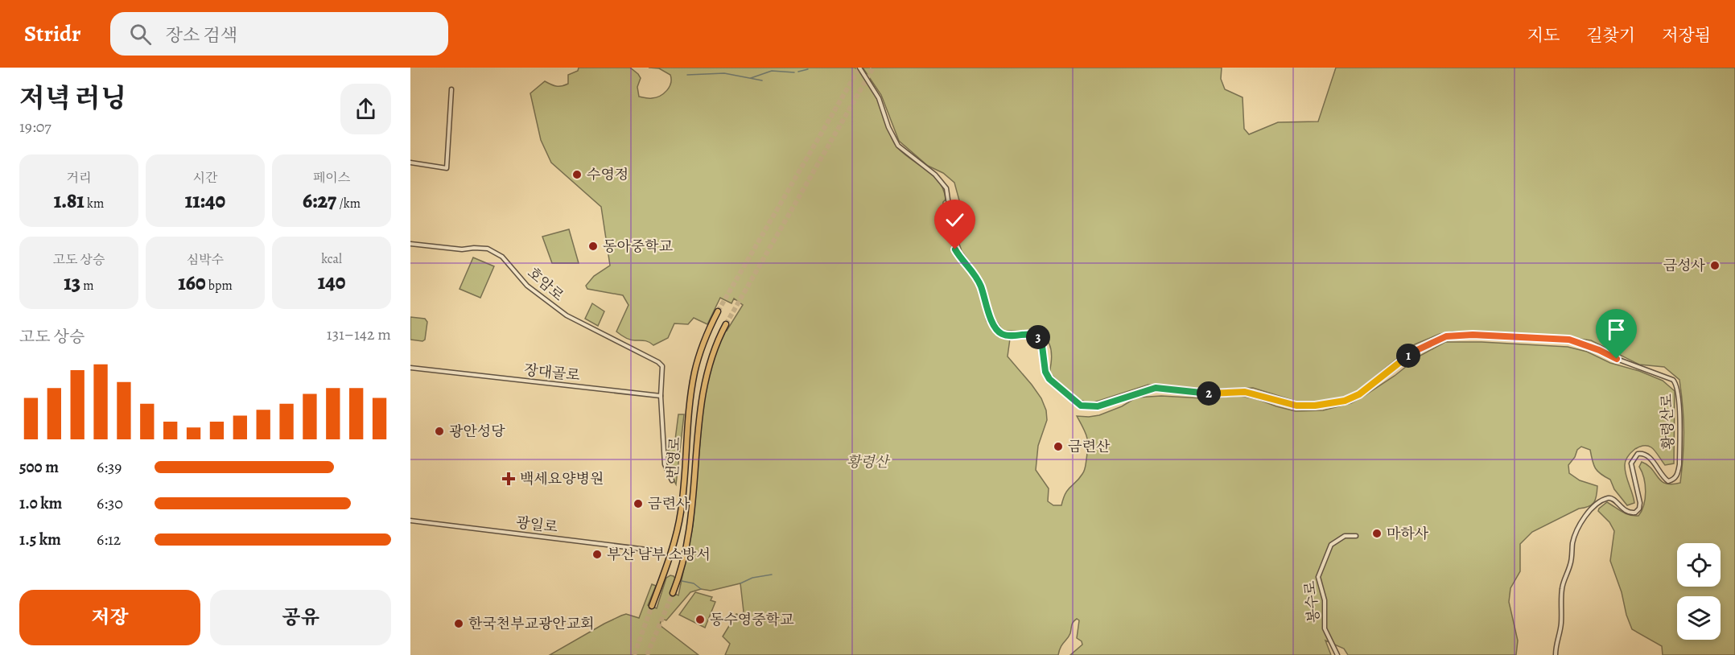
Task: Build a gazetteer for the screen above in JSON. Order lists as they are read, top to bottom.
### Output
{
  "streets": {
    "highway": ["번영로"],
    "street": [
      "호암로",
      "장대골로",
      "황령산로",
      "광일로",
      "봉수로"
    ]
  },
  "crossings": [
    ["호암로", "장대골로"]
  ],
  "parks": ["황령산"],
  "places": {
    "other": [
      "수영정",
      "동아중학교",
      "금성사",
      "광안성당",
      "금련산",
      "금련사",
      "마하사",
      "부산 남부 소방서",
      "동수영중학교",
      "한국천부교광안교회"
    ],
    "health": ["백세요양병원"]
  },
  "page": {
    "header": "Stridr",
    "search": "장소 검색",
    "nav": ["지도", "길찾기", "저장됨"],
    "heading": ["저녁 러닝", "19:07"],
    "stats": [
      ["거리", "1.81 km"],
      ["시간", "11:40"],
      ["페이스", "6:27 /km"],
      ["고도 상승", "13 m"],
      ["심박수", "160 bpm"],
      ["kcal", "140"]
    ],
    "chart": ["고도 상승", "131–142 m"],
    "pins": ["3", "1", "2"],
    "list": [
      {
        "name": "500 m",
        "note": "6:39"
      },
      {
        "name": "1.0 km",
        "note": "6:30"
      },
      {
        "name": "1.5 km",
        "note": "6:12"
      }
    ],
    "buttons": ["저장", "공유"]
  }
}
